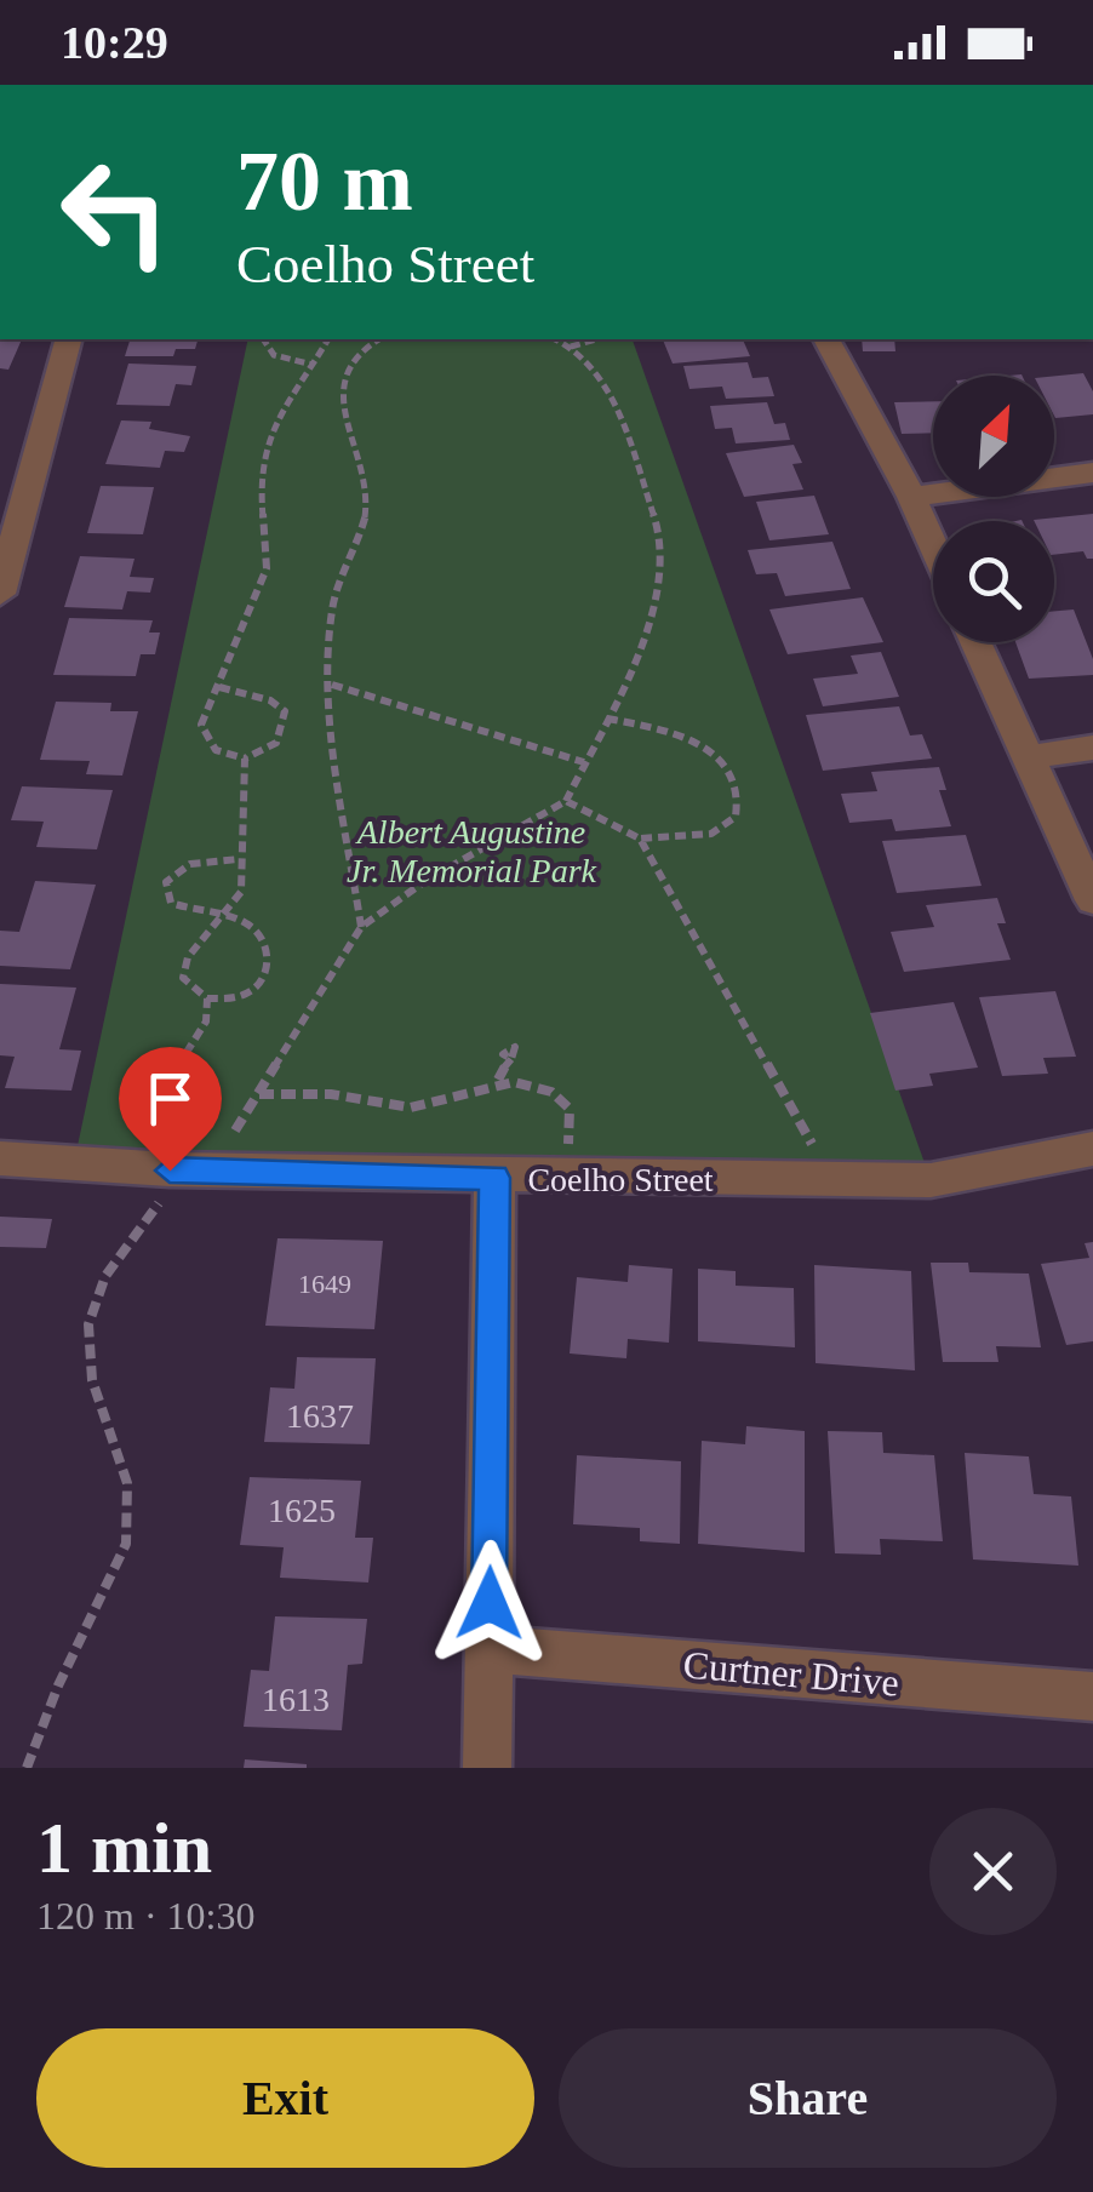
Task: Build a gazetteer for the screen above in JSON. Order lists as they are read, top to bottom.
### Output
{
  "streets": {
    "street": ["Coelho Street", "Curtner Drive"]
  },
  "parks": ["Albert Augustine Jr. Memorial Park"],
  "house_numbers": [
    "1649",
    "1637",
    "1625",
    "1613"
  ],
  "north": "top right",
  "page": {
    "status": "10:29",
    "turn": ["70 m", "Coelho Street"],
    "heading": ["1 min", "120 m · 10:30"],
    "buttons": ["Exit", "Share"]
  }
}
